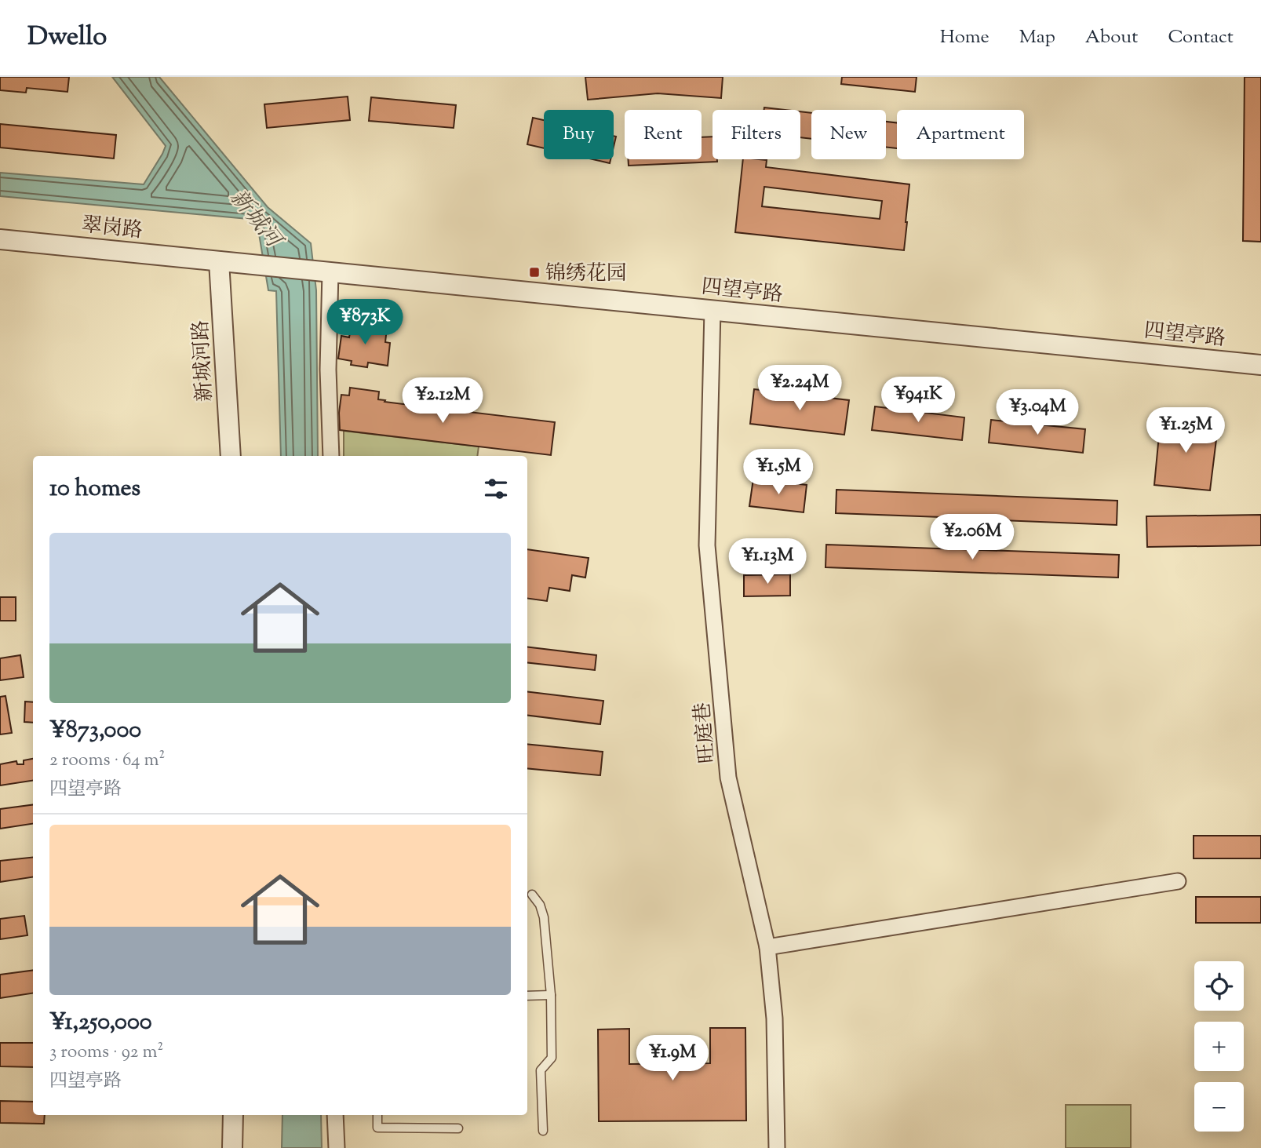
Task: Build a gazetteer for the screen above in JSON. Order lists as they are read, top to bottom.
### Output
{
  "streets": {
    "street": [
      "翠岗路",
      "四望亭路",
      "新城河路",
      "旺庭巷"
    ]
  },
  "crossings": [
    ["翠岗路", "四望亭路"],
    ["翠岗路", "新城河路"],
    ["四望亭路", "新城河路"],
    ["四望亭路", "旺庭巷"]
  ],
  "water": ["新城河"],
  "places": {
    "transit": ["锦绣花园"]
  },
  "page": {
    "header": "Dwello",
    "nav": [
      "Home",
      "Map",
      "About",
      "Contact"
    ],
    "chip": [
      "Buy",
      "Rent",
      "Filters",
      "New",
      "Apartment"
    ],
    "price": [
      "¥873K",
      "¥2.24M",
      "¥941K",
      "¥2.12M",
      "¥3.04M",
      "¥1.25M",
      "¥1.5M",
      "¥2.06M",
      "¥1.13M",
      "¥1.9M"
    ],
    "heading": "10 homes",
    "list": [
      {
        "name": "¥873,000",
        "note": "2 rooms · 64 m² · 四望亭路"
      },
      {
        "name": "¥1,250,000",
        "note": "3 rooms · 92 m² · 四望亭路"
      }
    ],
    "map_buttons": ["+", "−"]
  }
}
